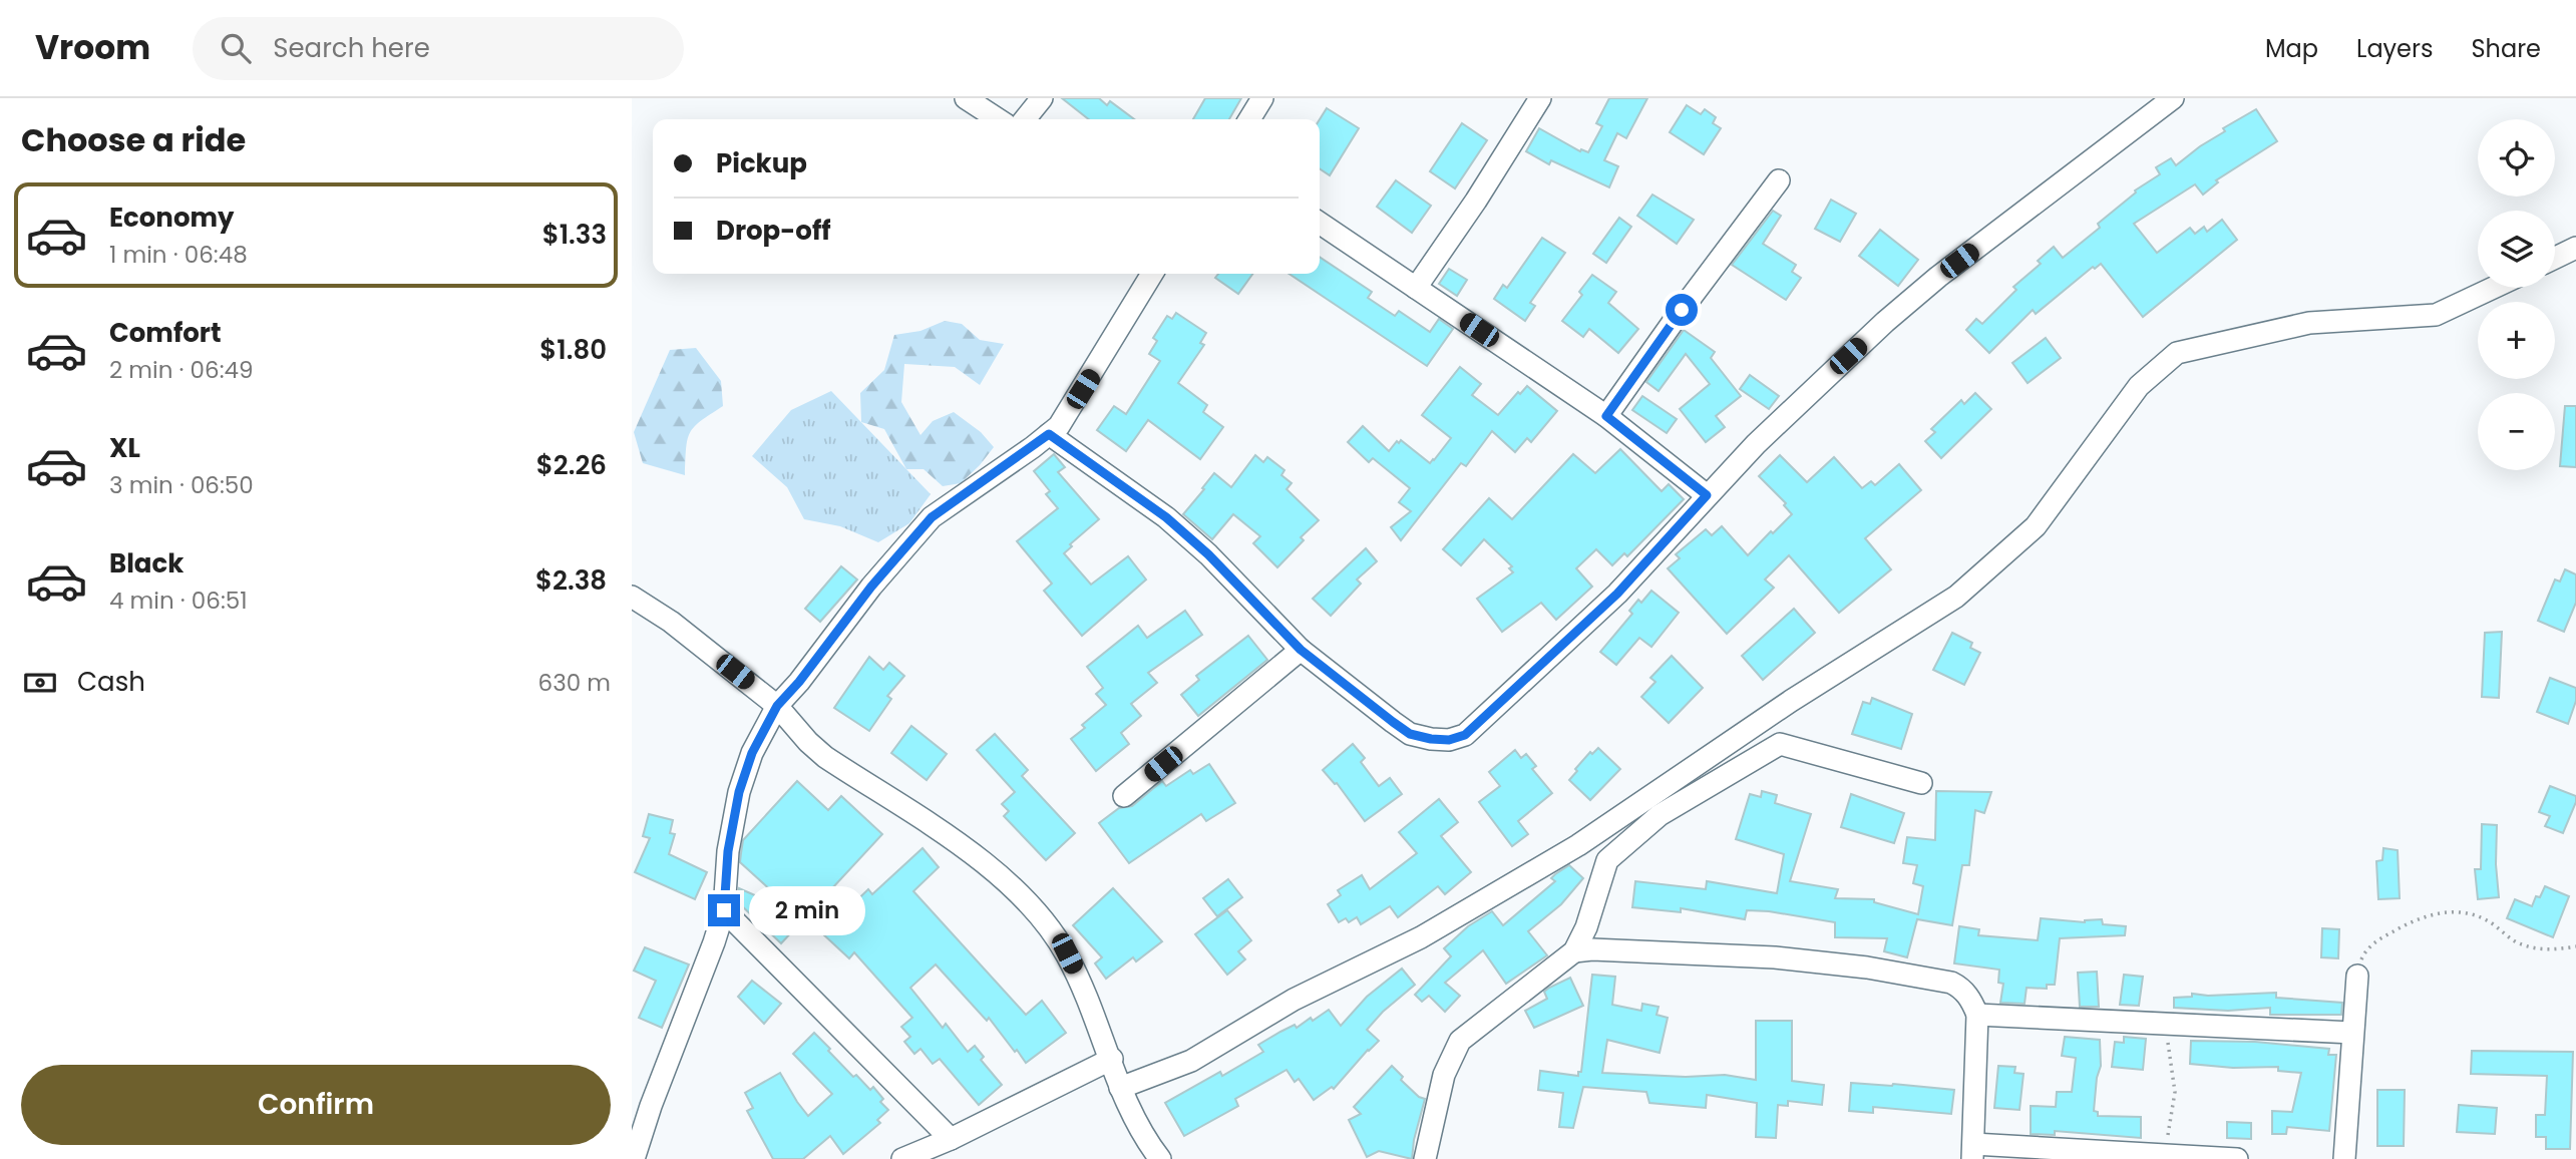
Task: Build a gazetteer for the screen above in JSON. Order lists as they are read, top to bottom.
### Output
{
  "page": {
    "header": "Vroom",
    "search": "Search here",
    "nav": ["Map", "Layers", "Share"],
    "heading": "Choose a ride",
    "map_buttons": ["+", "−"],
    "banner": ["Pickup", "Drop-off"],
    "list": [
      {
        "name": "Economy",
        "note": "1 min · 06:48",
        "value": "$1.33"
      },
      {
        "name": "Comfort",
        "note": "2 min · 06:49",
        "value": "$1.80"
      },
      {
        "name": "XL",
        "note": "3 min · 06:50",
        "value": "$2.26"
      },
      {
        "name": "Black",
        "note": "4 min · 06:51",
        "value": "$2.38"
      }
    ],
    "pay": ["Cash", "630 m"],
    "bubble": "2 min",
    "buttons": "Confirm"
  }
}
